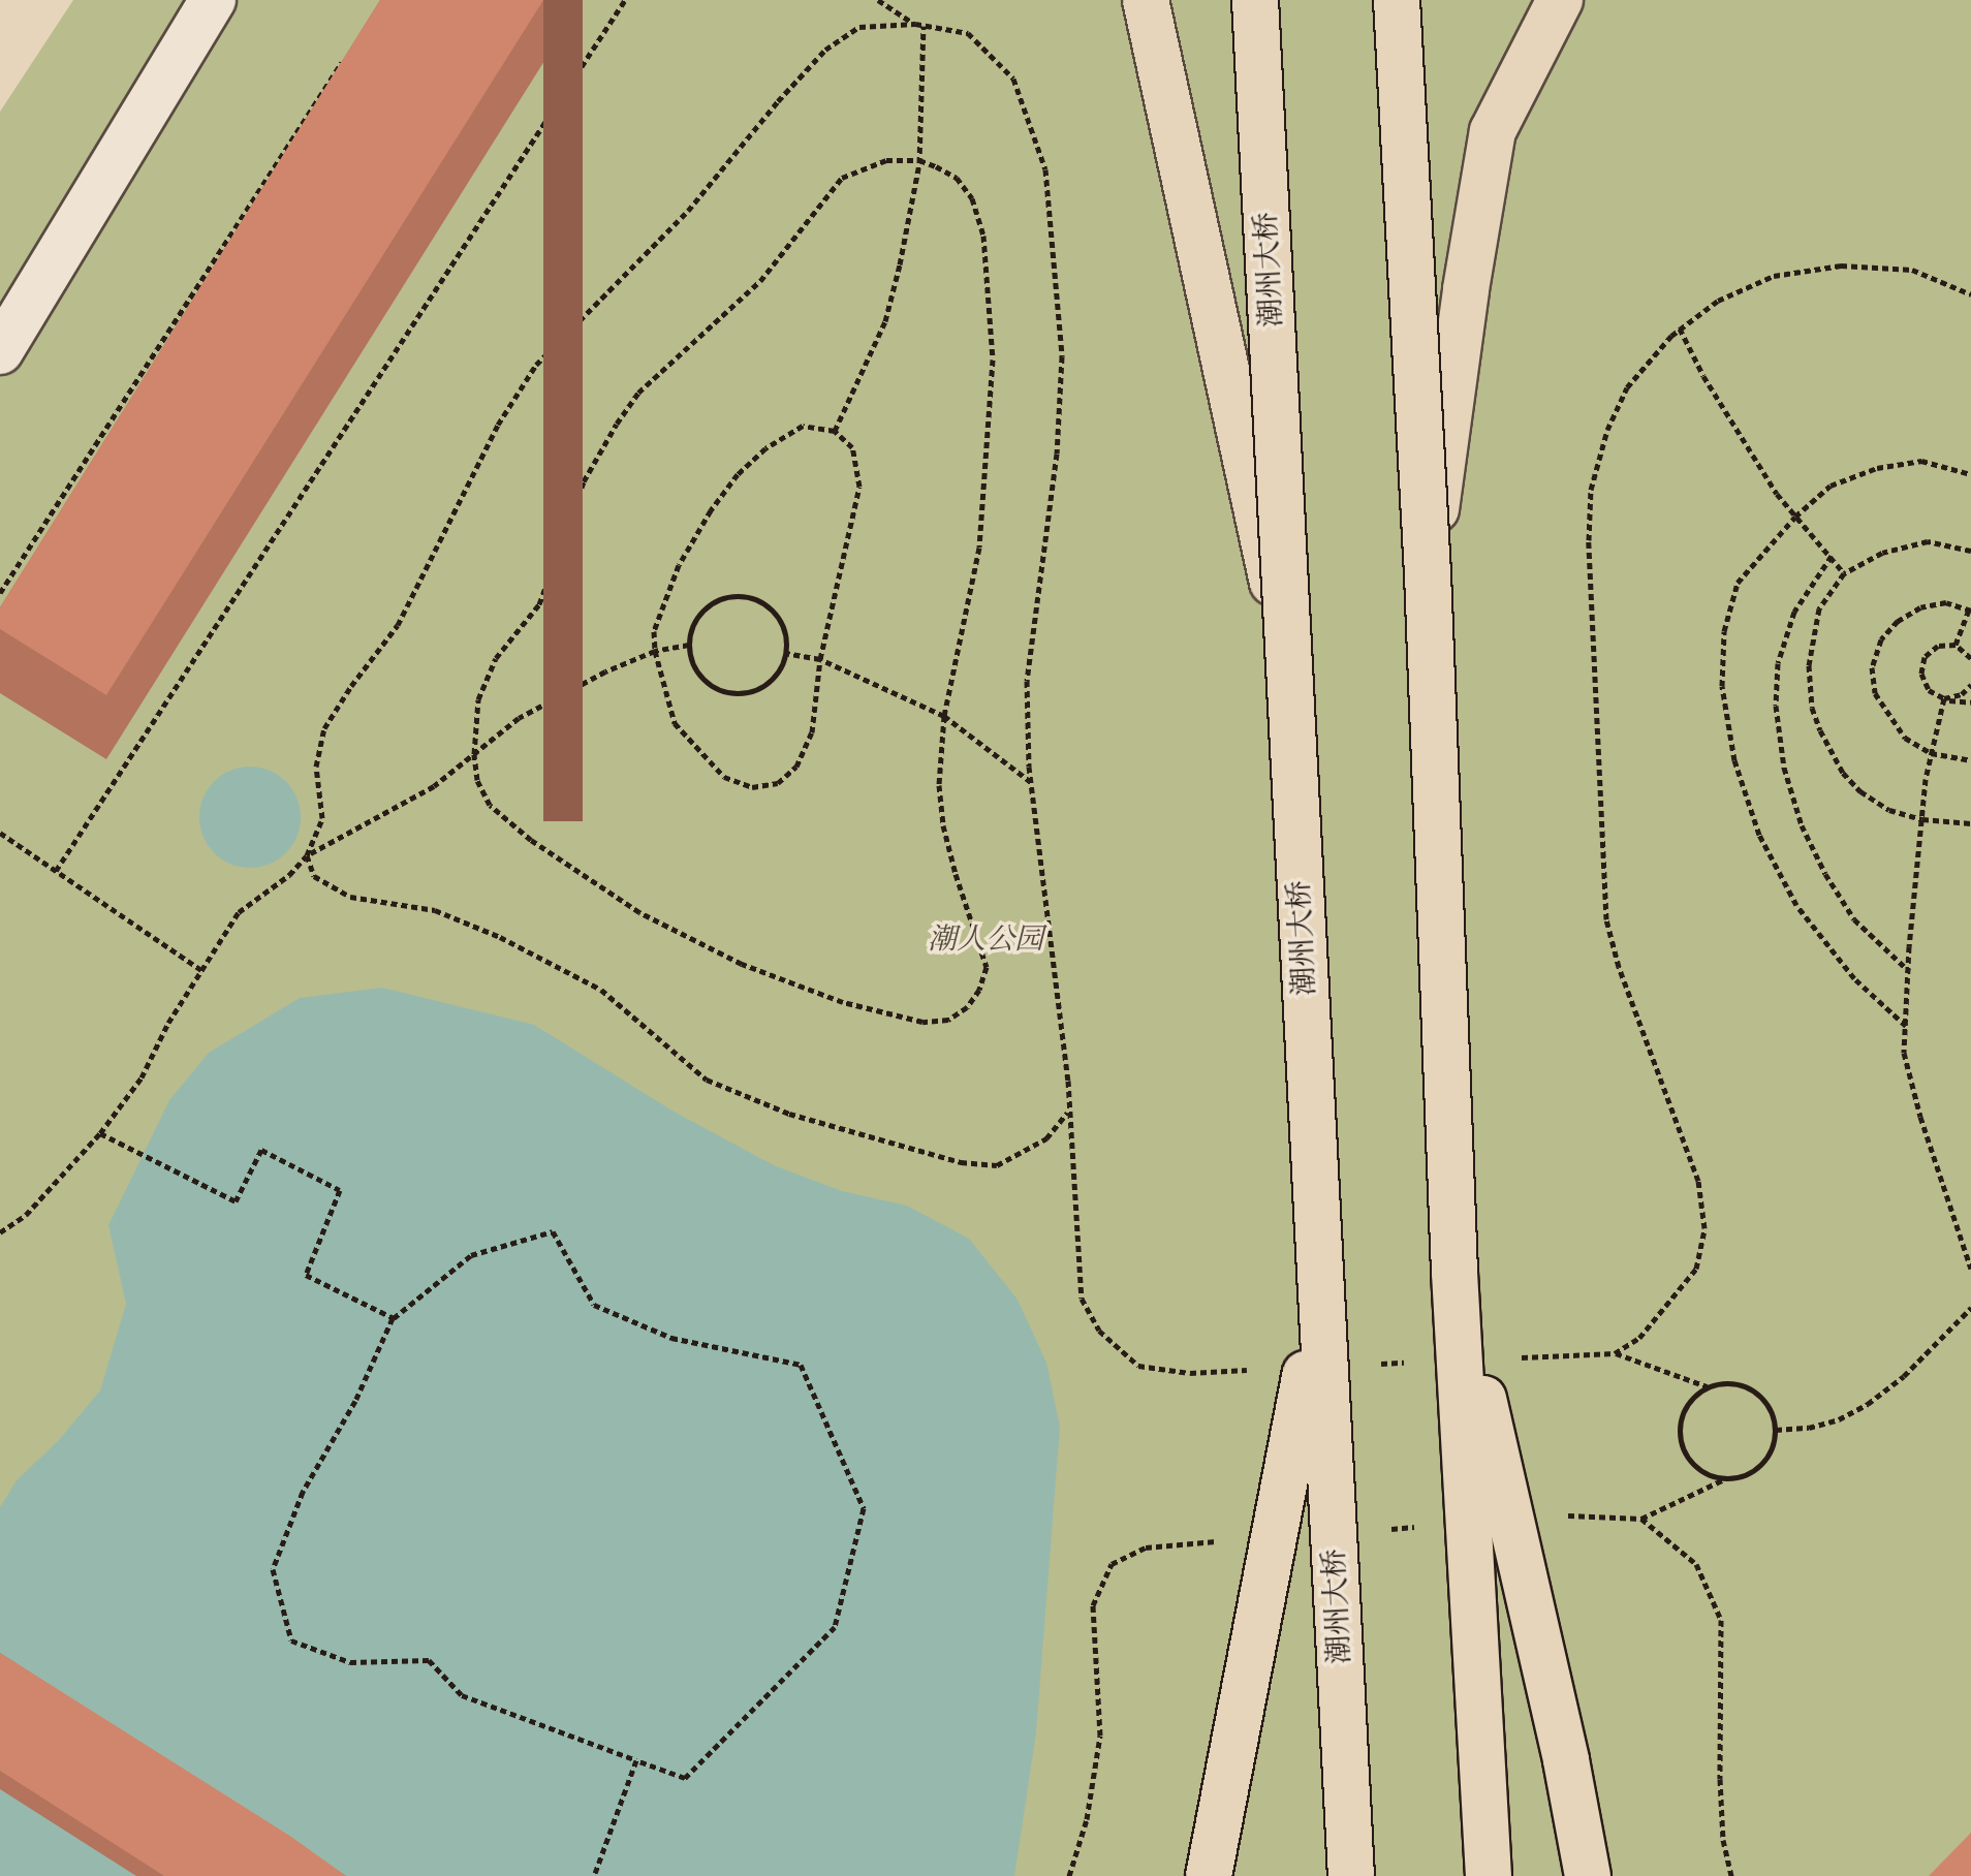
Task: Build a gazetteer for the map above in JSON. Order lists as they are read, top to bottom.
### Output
{
  "streets": {
    "highway": ["潮州大桥"]
  },
  "parks": ["潮人公园"]
}
